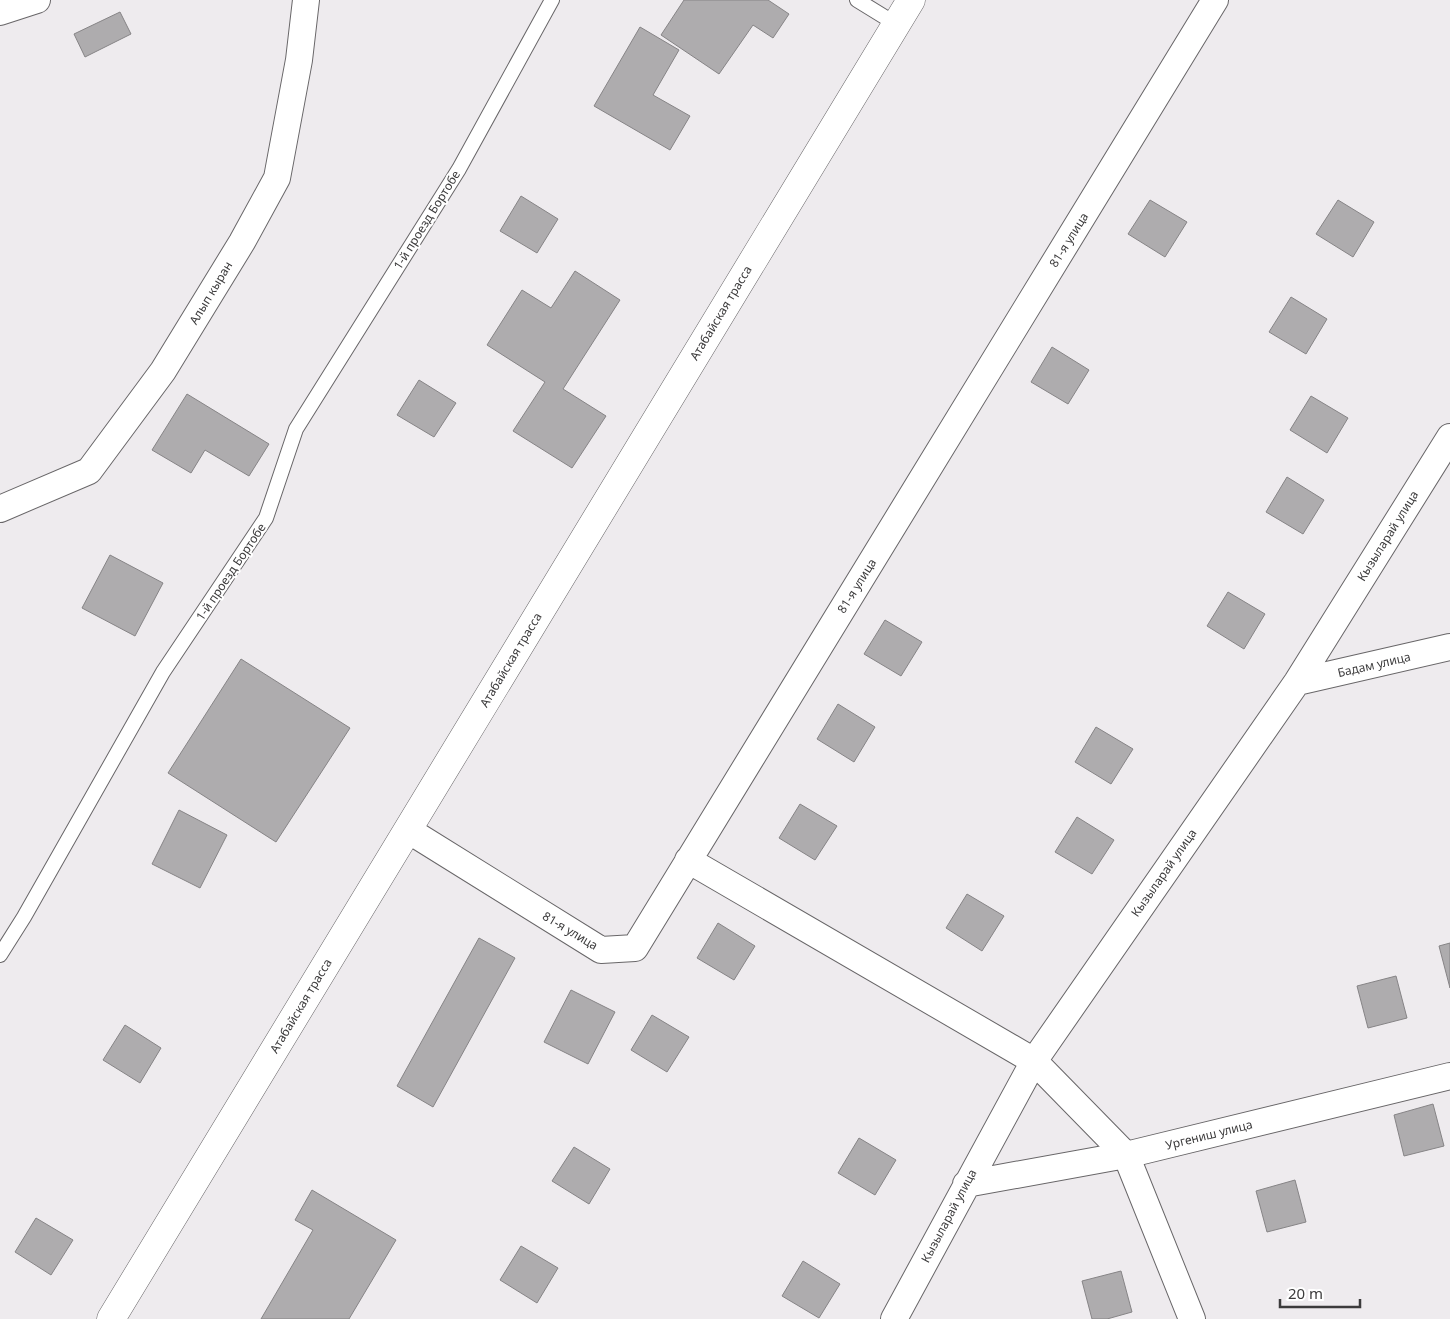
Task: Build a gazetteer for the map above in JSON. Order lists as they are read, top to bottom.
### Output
{
  "streets": {
    "main road": ["Атабайская трасса"],
    "street": [
      "81-я улица",
      "Алып кыран",
      "Кызыларай улица",
      "Бадам улица",
      "Ургениш улица"
    ],
    "lane": ["1-й проезд Бортобе"]
  },
  "crossings": [
    ["81-я улица", "Атабайская трасса"],
    ["Кызыларай улица", "Бадам улица"],
    ["Кызыларай улица", "Ургениш улица"]
  ],
  "scale_bar": "20 m"
}
